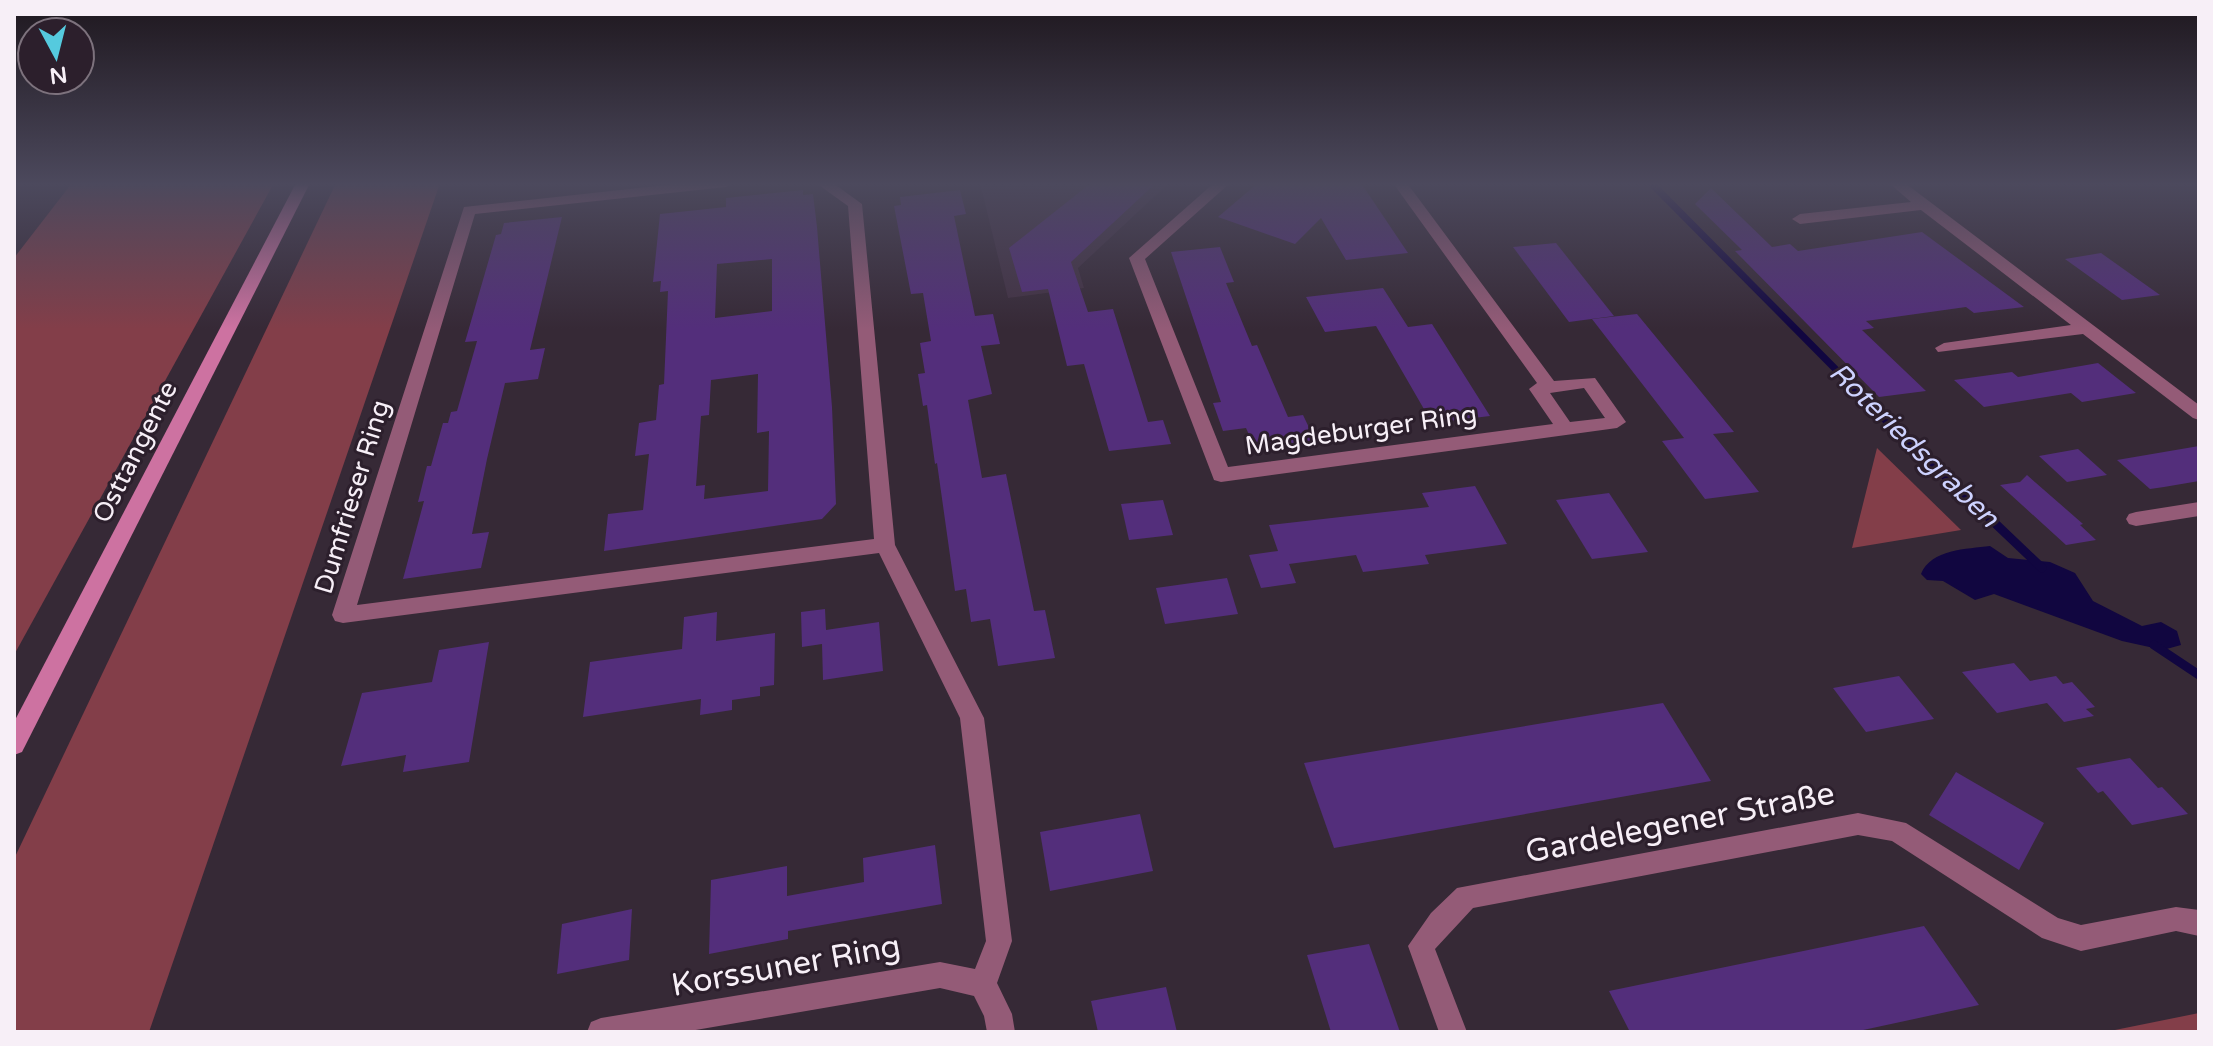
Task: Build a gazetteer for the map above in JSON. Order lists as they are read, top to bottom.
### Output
{
  "streets": {
    "main road": ["Osttangente"],
    "street": [
      "Magdeburger Ring",
      "Dumfrieser Ring",
      "Gardelegener Straße",
      "Korssuner Ring"
    ]
  },
  "water": ["Roteriedsgraben"],
  "north": "bottom"
}
